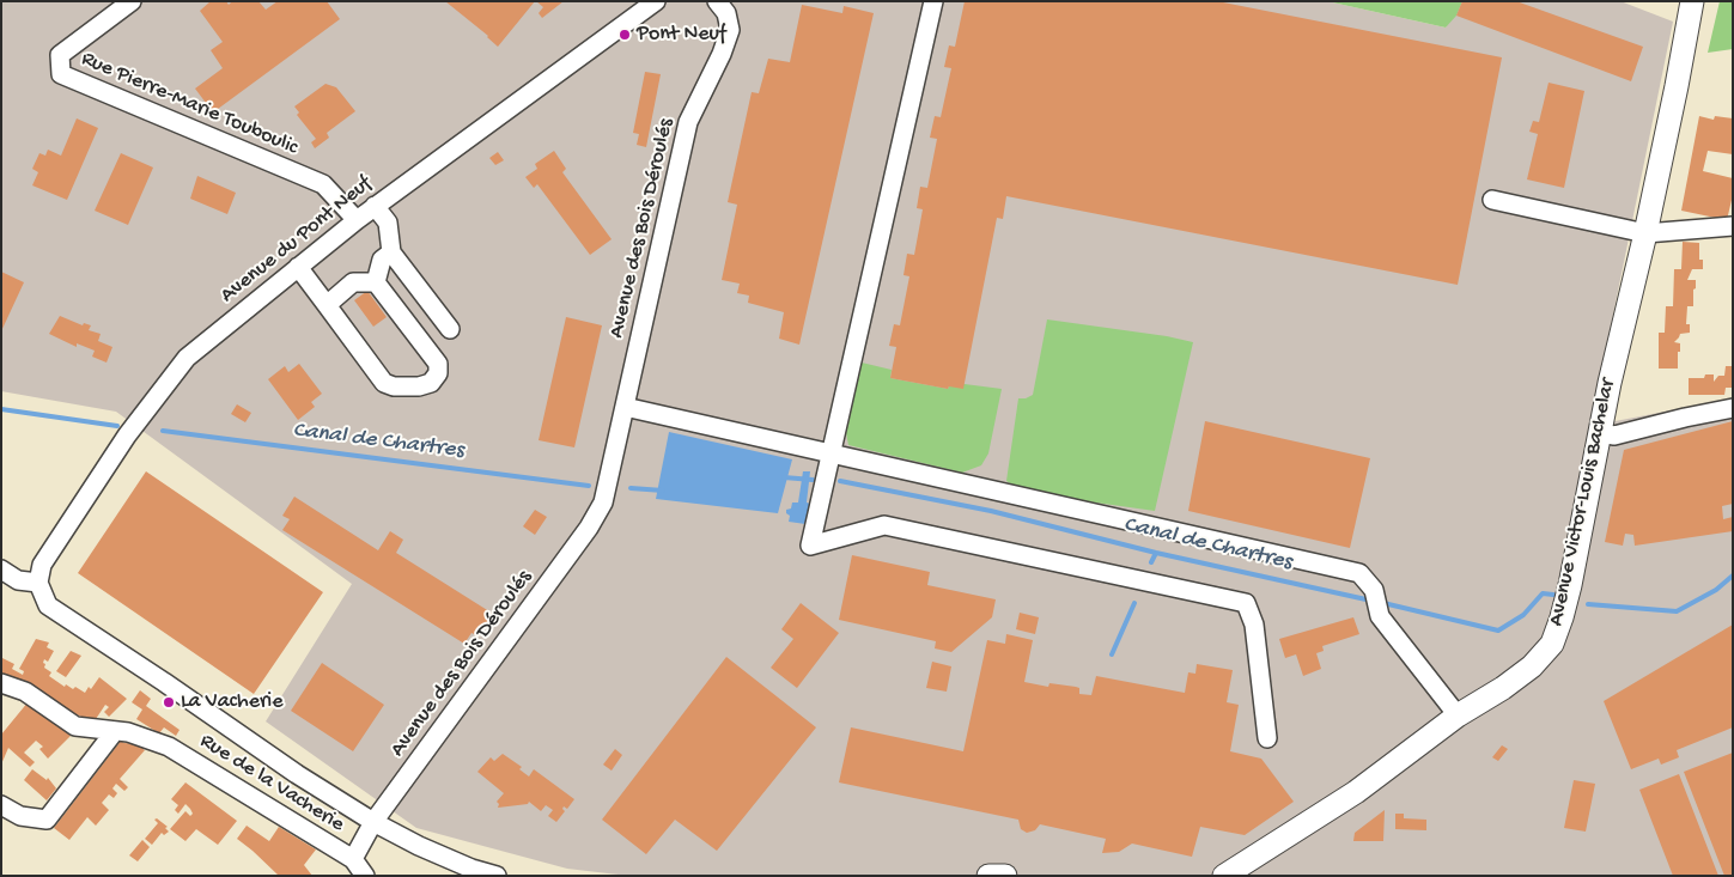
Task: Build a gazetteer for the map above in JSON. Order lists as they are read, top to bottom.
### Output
{
  "streets": {
    "main road": ["Avenue Victor-Louis Bachelar"],
    "street": [
      "Rue Pierre-Marie Touboulic",
      "Avenue des Bois Déroulés",
      "Avenue du Pont Neuf",
      "Rue de la Vacherie"
    ]
  },
  "crossings": [
    ["Rue Pierre-Marie Touboulic", "Avenue du Pont Neuf"],
    ["Avenue des Bois Déroulés", "Rue de la Vacherie"]
  ],
  "water": ["Canal de Chartres"],
  "places": ["Pont Neuf", "La Vacherie"]
}
